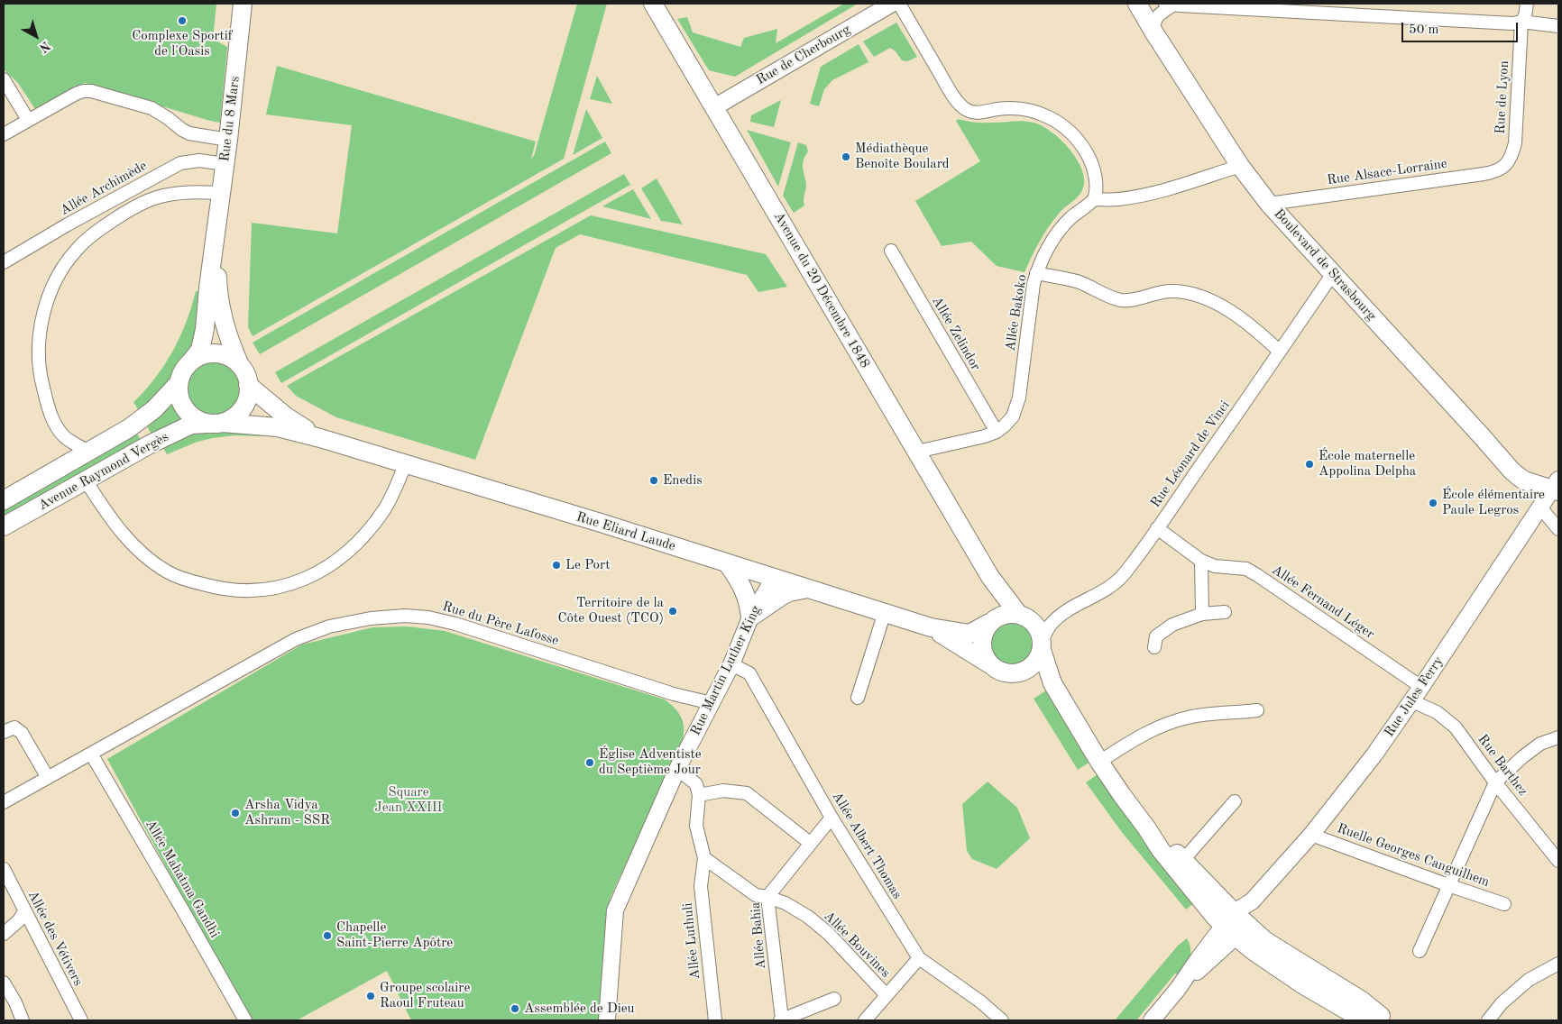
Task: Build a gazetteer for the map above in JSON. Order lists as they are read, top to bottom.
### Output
{
  "streets": {
    "main road": [
      "Rue du 8 Mars",
      "Boulevard de Strasbourg",
      "Avenue du 20 Décembre 1848",
      "Avenue Raymond Vergès",
      "Rue Eliard Laude"
    ],
    "street": [
      "Rue de Cherbourg",
      "Rue de Lyon",
      "Rue Alsace-Lorraine",
      "Allée Archimède",
      "Allée Bakoko",
      "Allée Zelindor",
      "Rue Léonard de Vinci",
      "Allée Fernand Léger",
      "Rue du Père Lafosse",
      "Rue Martin Luther King",
      "Rue Jules Ferry",
      "Rue Barthez",
      "Allée Albert Thomas",
      "Ruelle Georges Canguilhem",
      "Allée Mahatma Gandhi",
      "Allée Bahia",
      "Allée des Vétivers",
      "Allée Luthuli",
      "Allée Bouvines"
    ]
  },
  "crossings": [
    ["Rue de Cherbourg", "Avenue du 20 Décembre 1848"],
    ["Rue de Lyon", "Rue Alsace-Lorraine"],
    ["Rue du 8 Mars", "Allée Archimède"],
    ["Rue du 8 Mars", "Avenue Raymond Vergès"],
    ["Rue du 8 Mars", "Rue Eliard Laude"],
    ["Rue Alsace-Lorraine", "Boulevard de Strasbourg"],
    ["Boulevard de Strasbourg", "Rue Léonard de Vinci"],
    ["Boulevard de Strasbourg", "Rue Jules Ferry"],
    ["Avenue du 20 Décembre 1848", "Allée Bakoko"],
    ["Allée Bakoko", "Allée Zelindor"],
    ["Rue Léonard de Vinci", "Rue Eliard Laude"],
    ["Rue Léonard de Vinci", "Allée Fernand Léger"],
    ["Avenue Raymond Vergès", "Rue Eliard Laude"],
    ["Rue Eliard Laude", "Rue Martin Luther King"],
    ["Allée Fernand Léger", "Rue Jules Ferry"],
    ["Rue du Père Lafosse", "Rue Martin Luther King"],
    ["Rue du Père Lafosse", "Allée Mahatma Gandhi"],
    ["Rue Martin Luther King", "Allée Albert Thomas"],
    ["Rue Jules Ferry", "Rue Barthez"],
    ["Rue Jules Ferry", "Ruelle Georges Canguilhem"],
    ["Allée Albert Thomas", "Allée Bahia"],
    ["Allée Bahia", "Allée Bouvines"],
    ["Allée Luthuli", "Allée Bouvines"]
  ],
  "parks": ["Square Jean XXIII"],
  "places": [
    "Complexe Sportif de l'Oasis",
    "Médiathèque Benoîte Boulard",
    "École maternelle Appolina Delpha",
    "Enedis",
    "École élémentaire Paule Legros",
    "Le Port",
    "Territoire de la Côte Ouest (TCO)",
    "Église Adventiste du Septième Jour",
    "Arsha Vidya Ashram - SSR",
    "Chapelle Saint-Pierre Apôtre",
    "Groupe scolaire Raoul Fruteau",
    "Assemblée de Dieu"
  ],
  "scale_bar": "50 m",
  "north": "bottom right"
}
